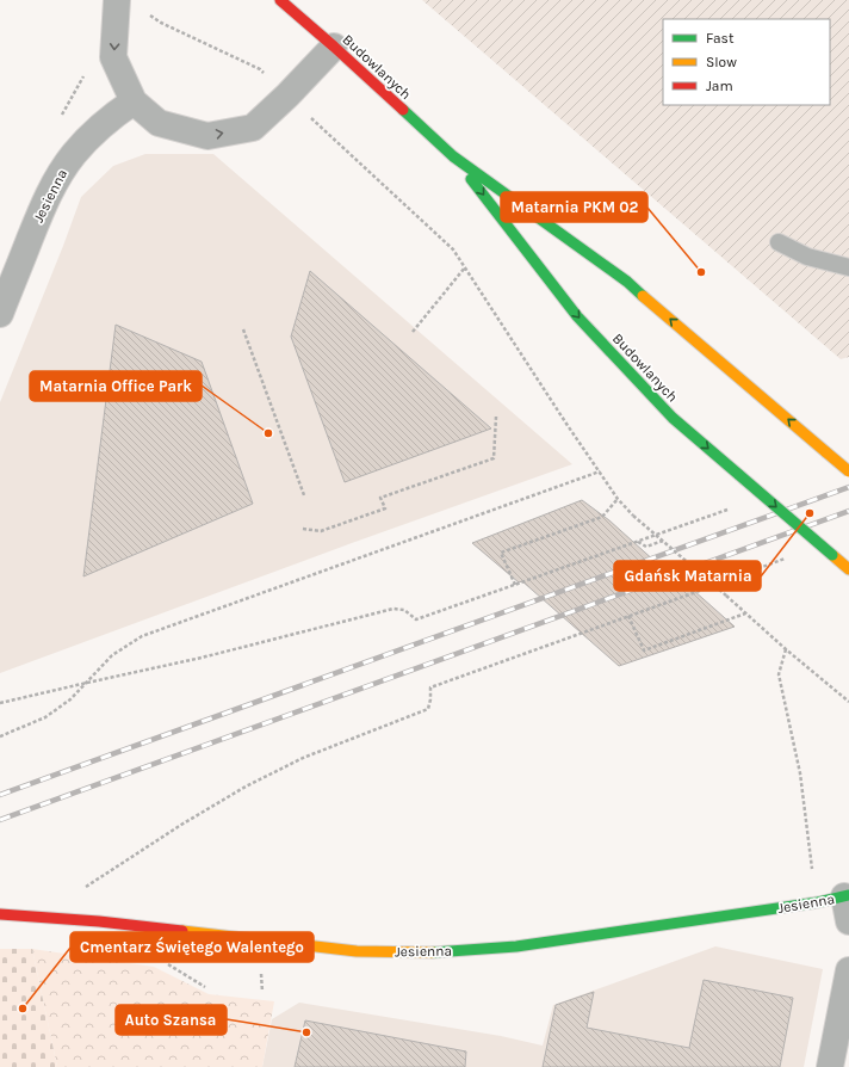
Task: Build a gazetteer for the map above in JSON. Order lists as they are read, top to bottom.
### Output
{
  "streets": {
    "main road": ["Budowlanych", "Jesienna"]
  },
  "places": [
    "Matarnia PKM 02",
    "Matarnia Office Park",
    "Gdańsk Matarnia",
    "Cmentarz Świętego Walentego",
    "Auto Szansa"
  ],
  "legend": ["Fast", "Slow", "Jam"]
}
